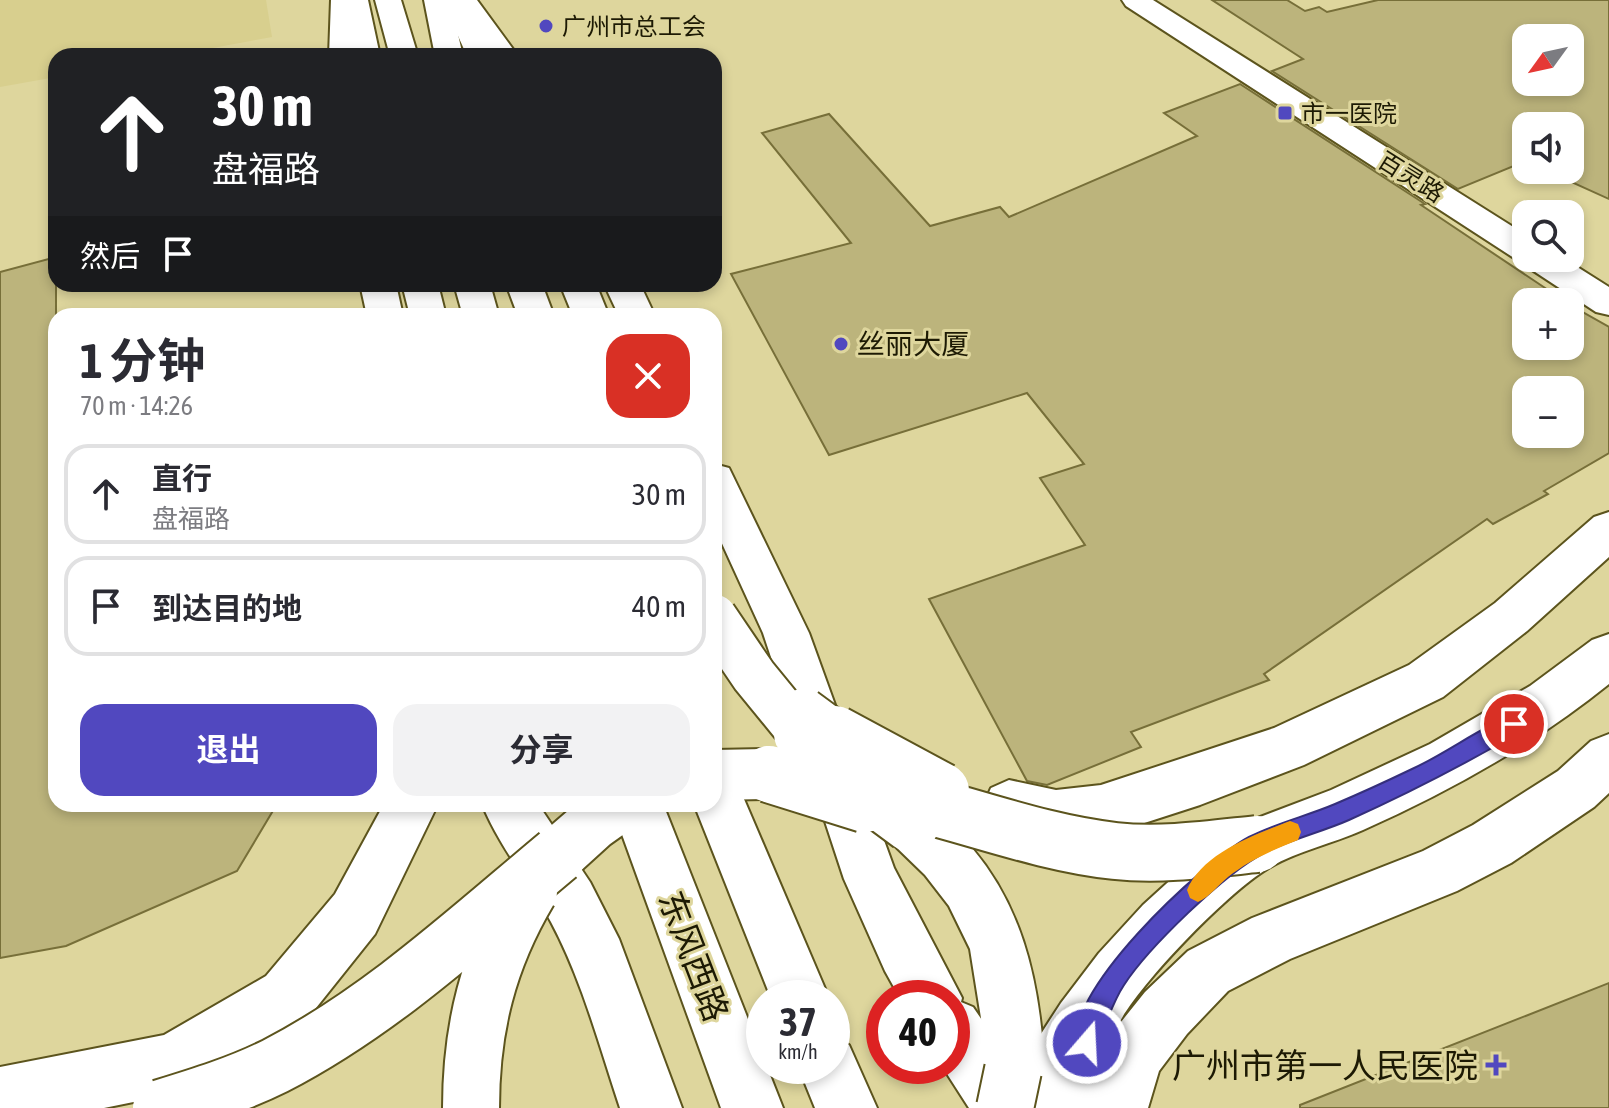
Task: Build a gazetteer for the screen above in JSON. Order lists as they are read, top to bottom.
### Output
{
  "streets": {
    "main road": ["百灵路", "东风西路"]
  },
  "places": {
    "other": ["广州市总工会", "丝丽大厦"],
    "transit": ["市一医院"],
    "health": ["广州市第一人民医院"]
  },
  "north": "bottom left",
  "page": {
    "map_buttons": ["+", "−"],
    "turn": ["30 m", "盘福路"],
    "then": "然后",
    "heading": ["1 分钟", "70 m · 14:26"],
    "list": [
      {
        "name": "直行",
        "note": "盘福路",
        "value": "30 m"
      },
      {
        "name": "到达目的地",
        "value": "40 m"
      }
    ],
    "buttons": ["退出", "分享"],
    "speed": "37 km/h",
    "limit": "40"
  }
}
